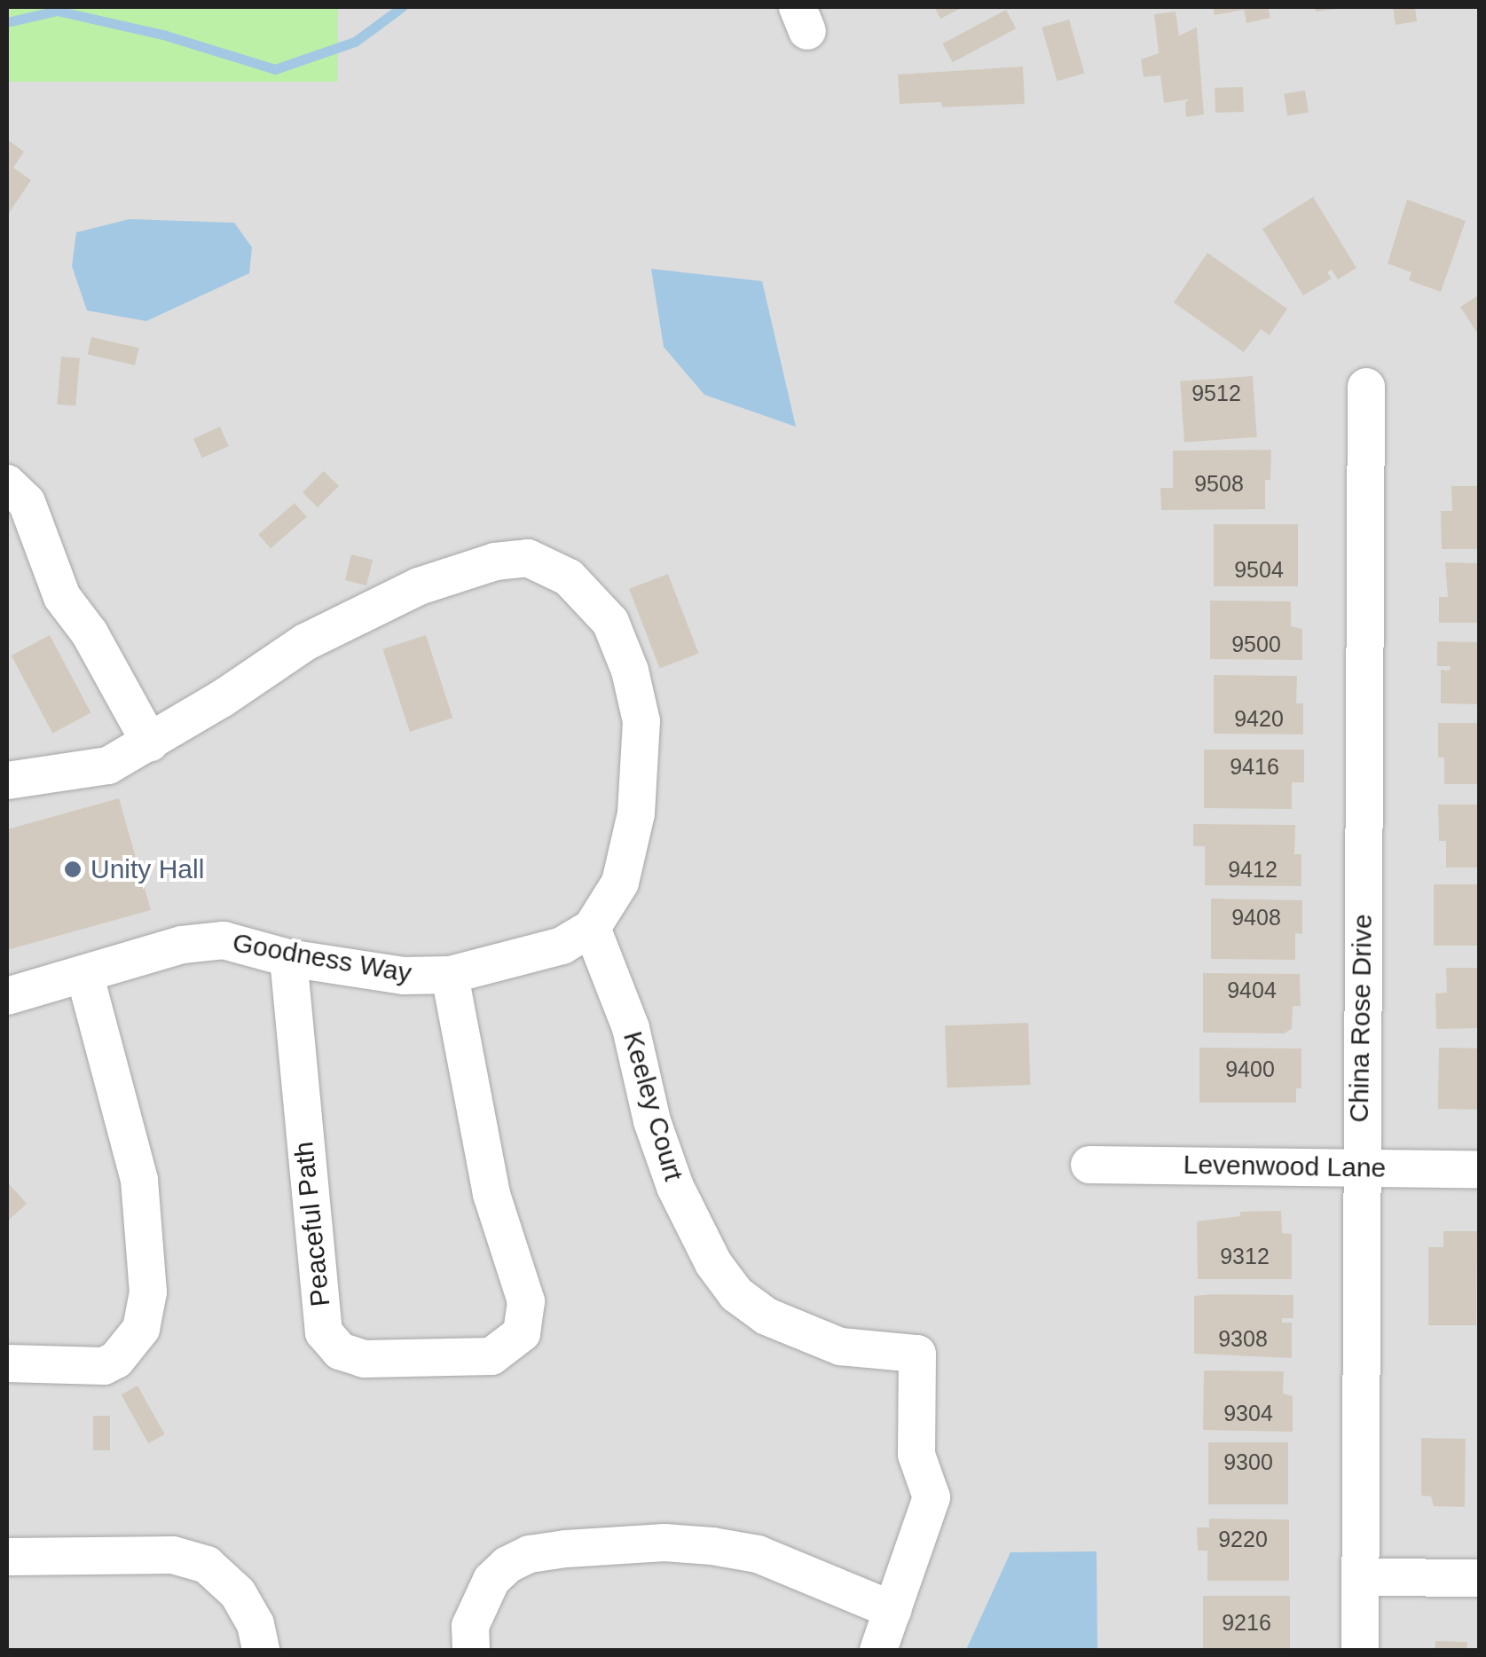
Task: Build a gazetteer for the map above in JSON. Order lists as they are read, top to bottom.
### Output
{
  "streets": {
    "street": [
      "Goodness Way",
      "China Rose Drive",
      "Keeley Court",
      "Levenwood Lane",
      "Peaceful Path"
    ]
  },
  "crossings": [
    ["Goodness Way", "Keeley Court"],
    ["Goodness Way", "Peaceful Path"],
    ["China Rose Drive", "Levenwood Lane"]
  ],
  "places": ["Unity Hall"],
  "house_numbers": [
    "9512",
    "9508",
    "9504",
    "9500",
    "9420",
    "9416",
    "9412",
    "9408",
    "9404",
    "9400",
    "9312",
    "9308",
    "9304",
    "9300",
    "9220",
    "9216"
  ]
}
